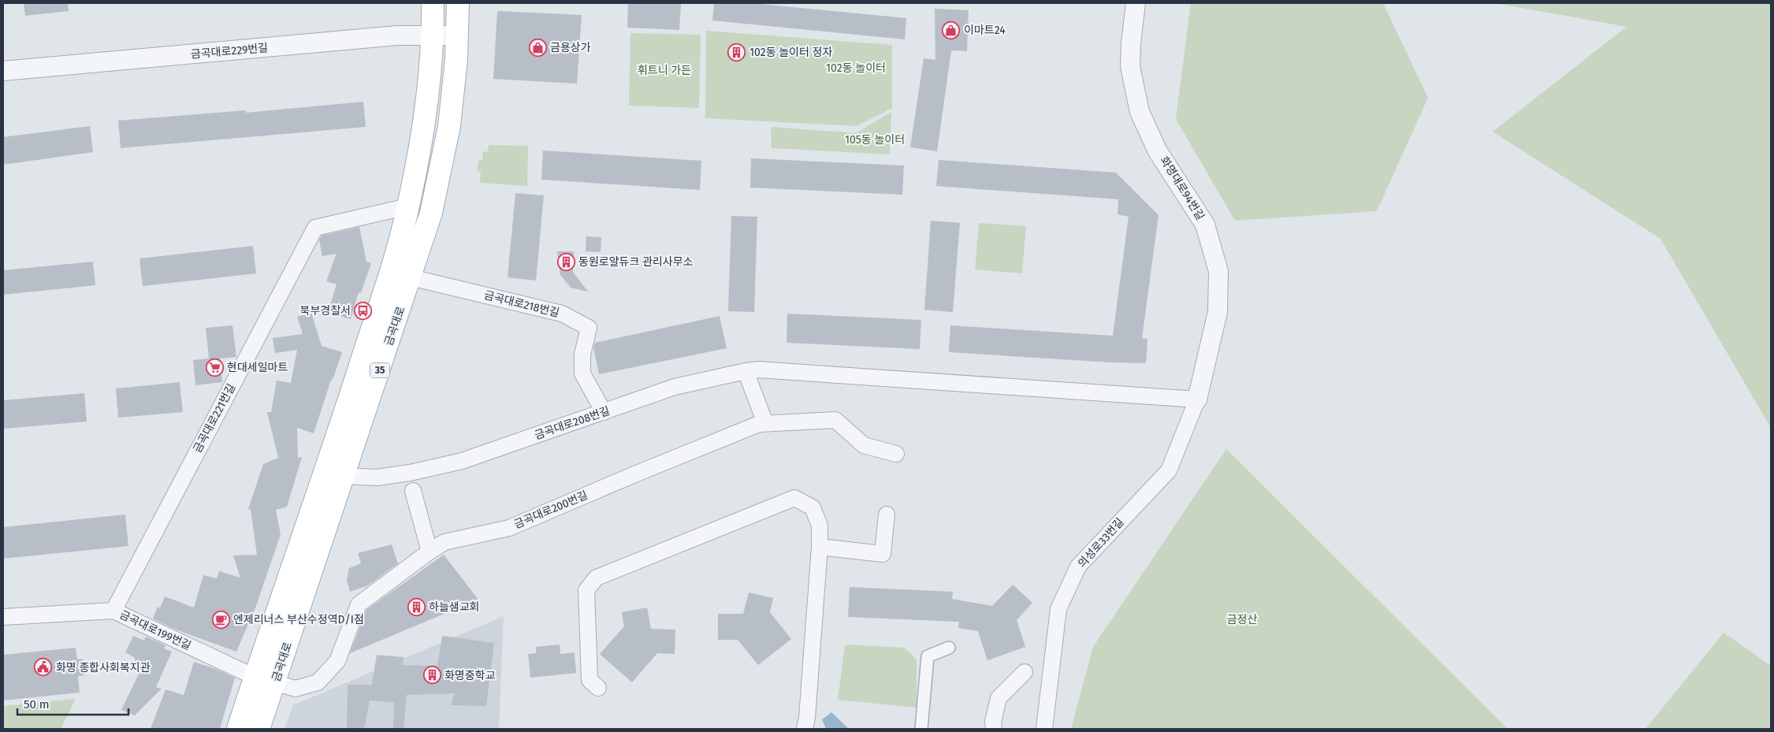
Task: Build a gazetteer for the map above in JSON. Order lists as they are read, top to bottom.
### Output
{
  "streets": {
    "main road": ["금곡대로", "35"],
    "street": [
      "금곡대로229번길",
      "화명대로94번길",
      "금곡대로218번길",
      "금곡대로221번길",
      "금곡대로208번길",
      "금곡대로200번길",
      "의성로33번길",
      "금곡대로199번길"
    ]
  },
  "crossings": [
    ["금곡대로229번길", "금곡대로"],
    ["화명대로94번길", "금곡대로208번길"],
    ["화명대로94번길", "의성로33번길"],
    ["금곡대로218번길", "금곡대로"],
    ["금곡대로218번길", "금곡대로208번길"],
    ["금곡대로", "금곡대로221번길"],
    ["금곡대로", "금곡대로208번길"],
    ["금곡대로", "금곡대로200번길"],
    ["금곡대로", "금곡대로199번길"],
    ["금곡대로221번길", "금곡대로199번길"],
    ["금곡대로208번길", "의성로33번길"],
    ["금곡대로200번길", "금곡대로199번길"]
  ],
  "parks": [
    "102동 놀이터",
    "휘트니 가든",
    "105동 놀이터",
    "금정산"
  ],
  "places": {
    "shop": ["이마트24", "금용상가"],
    "building": [
      "102동 놀이터 정자",
      "동원로얄듀크 관리사무소",
      "하늘샘교회",
      "화명중학교"
    ],
    "bus stop": ["북부경찰서"],
    "supermarket": ["현대세일마트"],
    "cafe": ["엔제리너스 부산수정역D/I점"],
    "public building": ["화명 종합사회복지관"]
  },
  "scale_bar": "50 m"
}
